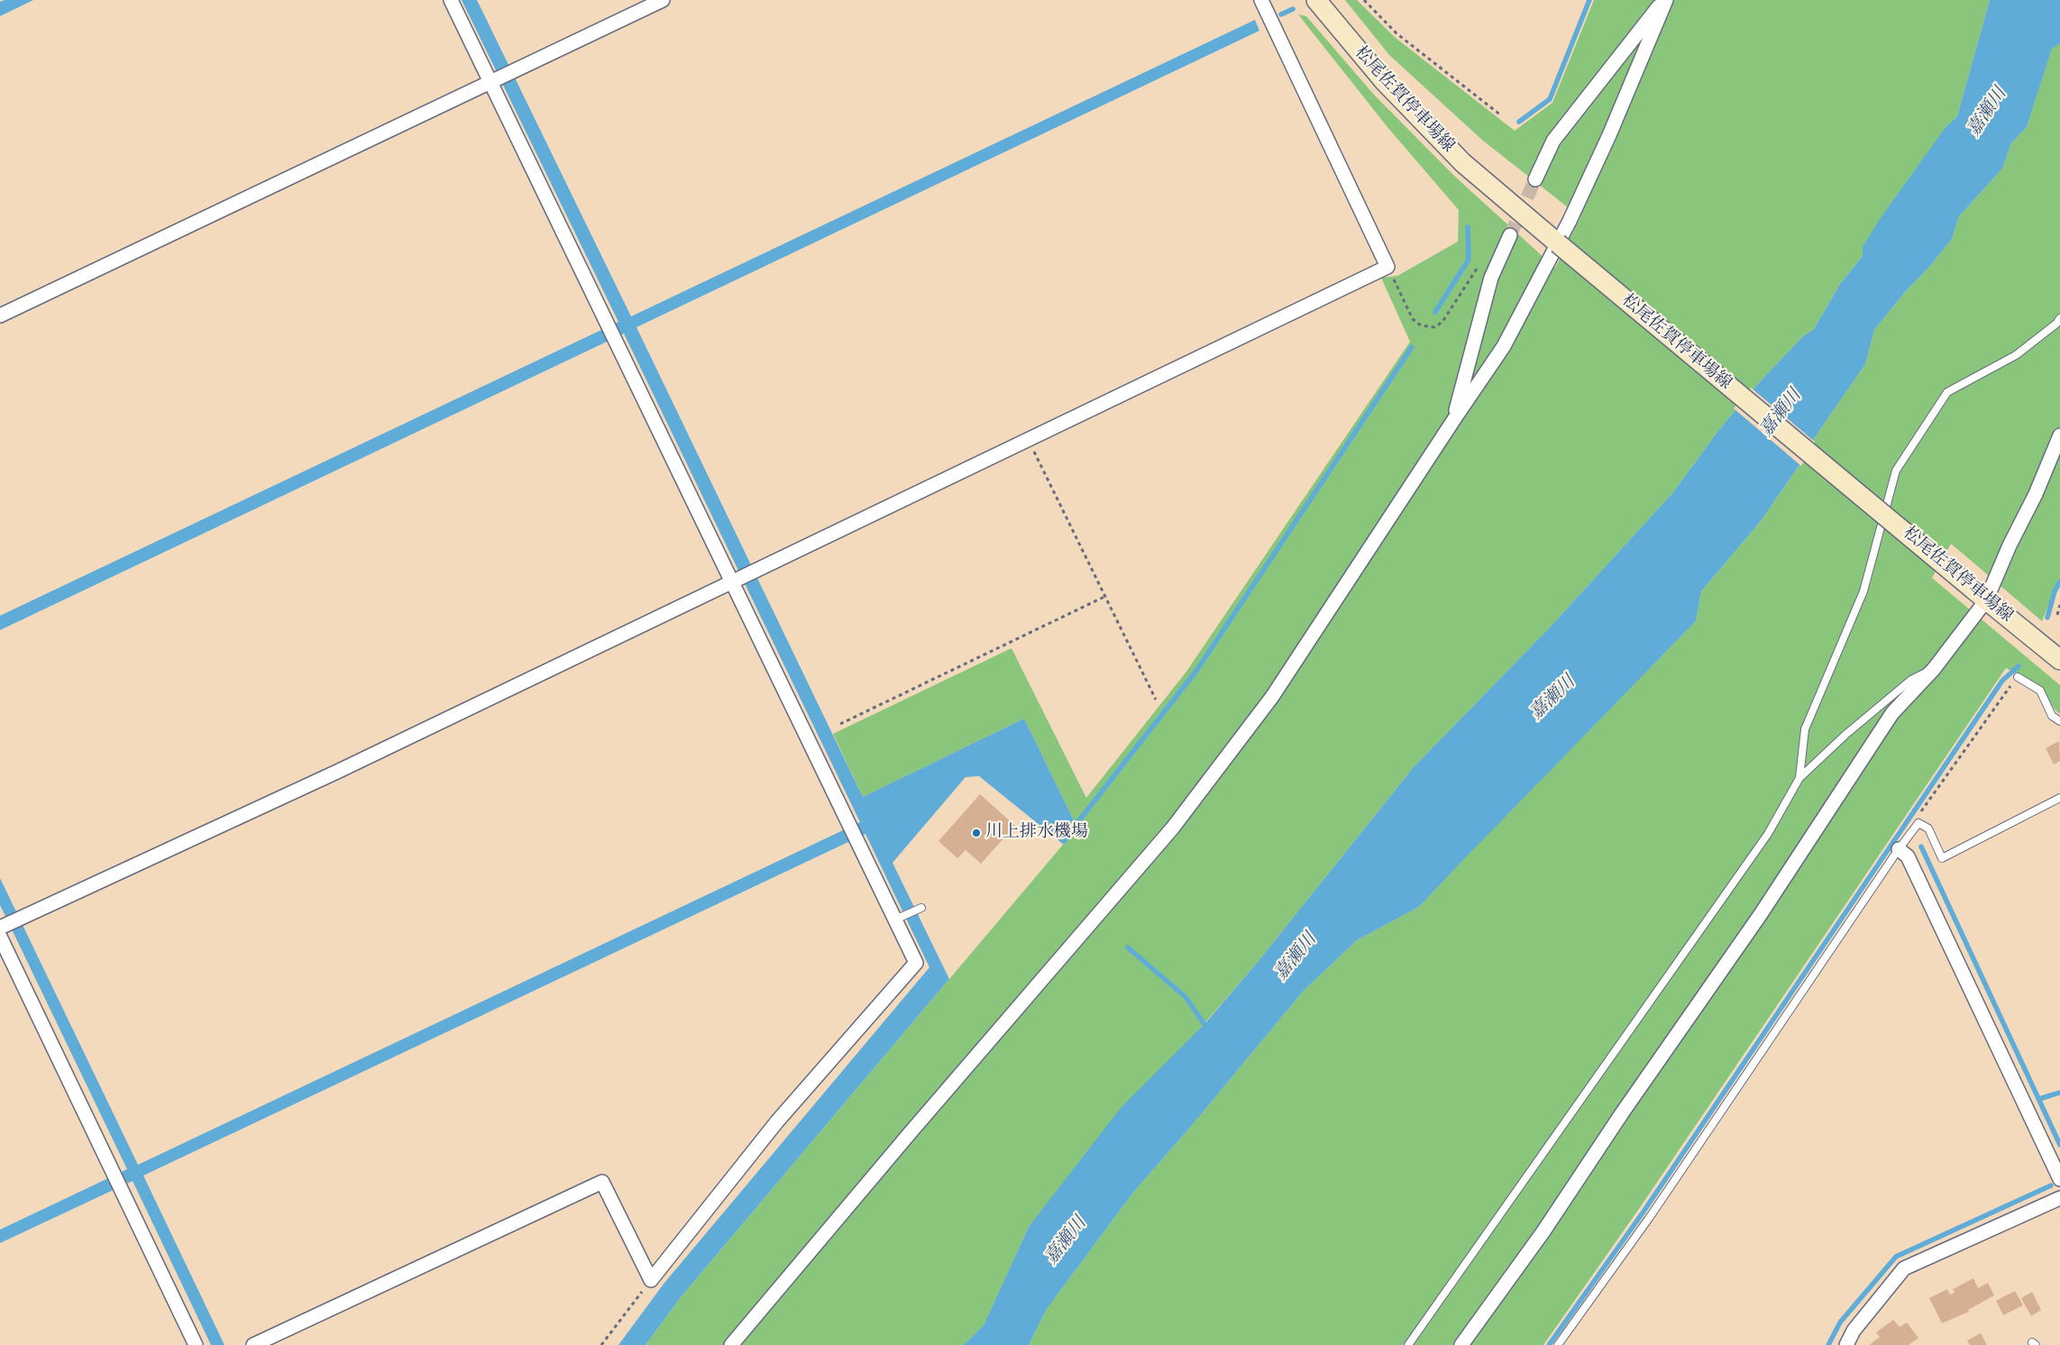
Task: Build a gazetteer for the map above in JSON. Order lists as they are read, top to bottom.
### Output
{
  "streets": {
    "main road": ["松尾佐賀停車場線"]
  },
  "water": ["嘉瀬川"],
  "places": ["川上排水機場"]
}
